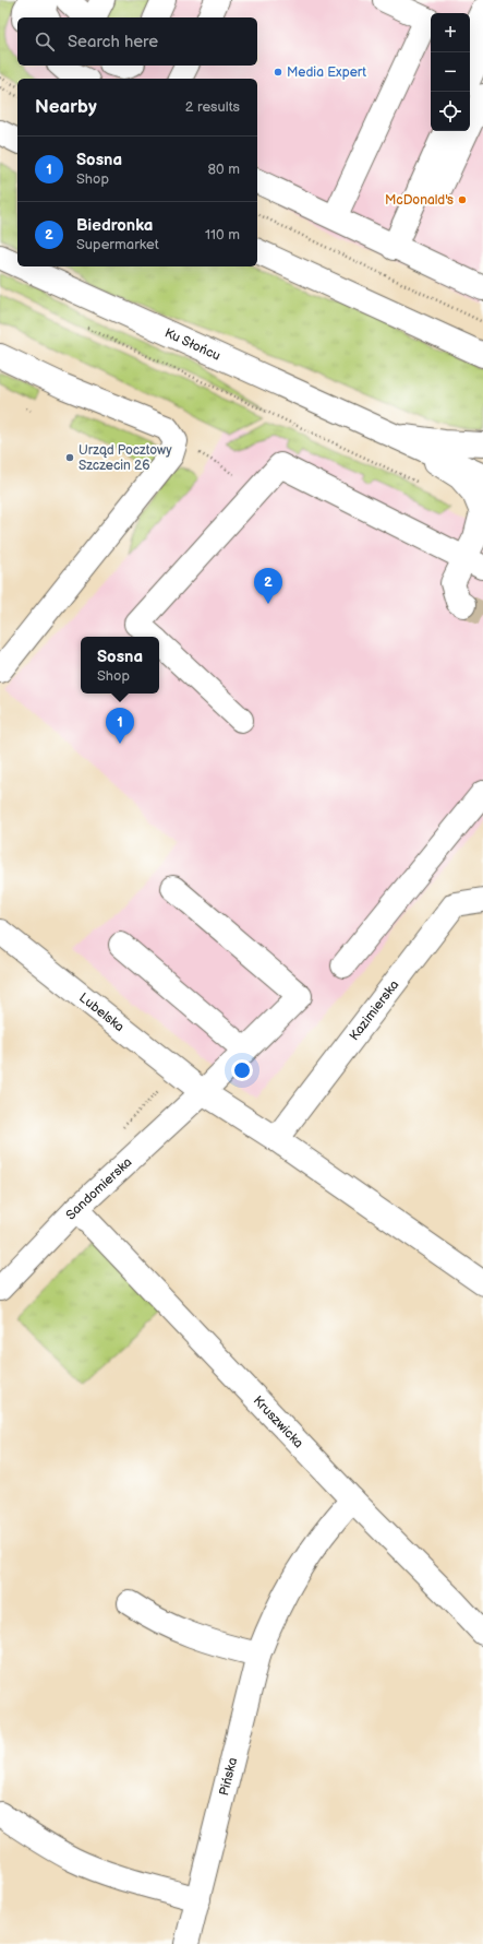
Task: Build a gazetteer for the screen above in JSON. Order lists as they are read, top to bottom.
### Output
{
  "streets": {
    "street": [
      "Ku Słońcu",
      "Kazimierska",
      "Lubelska",
      "Sandomierska",
      "Kruszwicka",
      "Pińska"
    ]
  },
  "crossings": [
    ["Lubelska", "Sandomierska"],
    ["Sandomierska", "Kruszwicka"],
    ["Kruszwicka", "Pińska"]
  ],
  "places": ["Media Expert", "McDonald's", "Urząd Pocztowy Szczecin 26"],
  "page": {
    "map_buttons": ["+", "−"],
    "search": "Search here",
    "heading": ["Nearby", "2 results"],
    "list": [
      {
        "mark": "1",
        "name": "Sosna",
        "note": "Shop",
        "value": "80 m"
      },
      {
        "mark": "2",
        "name": "Biedronka",
        "note": "Supermarket",
        "value": "110 m"
      }
    ],
    "pins": ["2", "1"],
    "popup": ["Sosna", "Shop"]
  }
}
